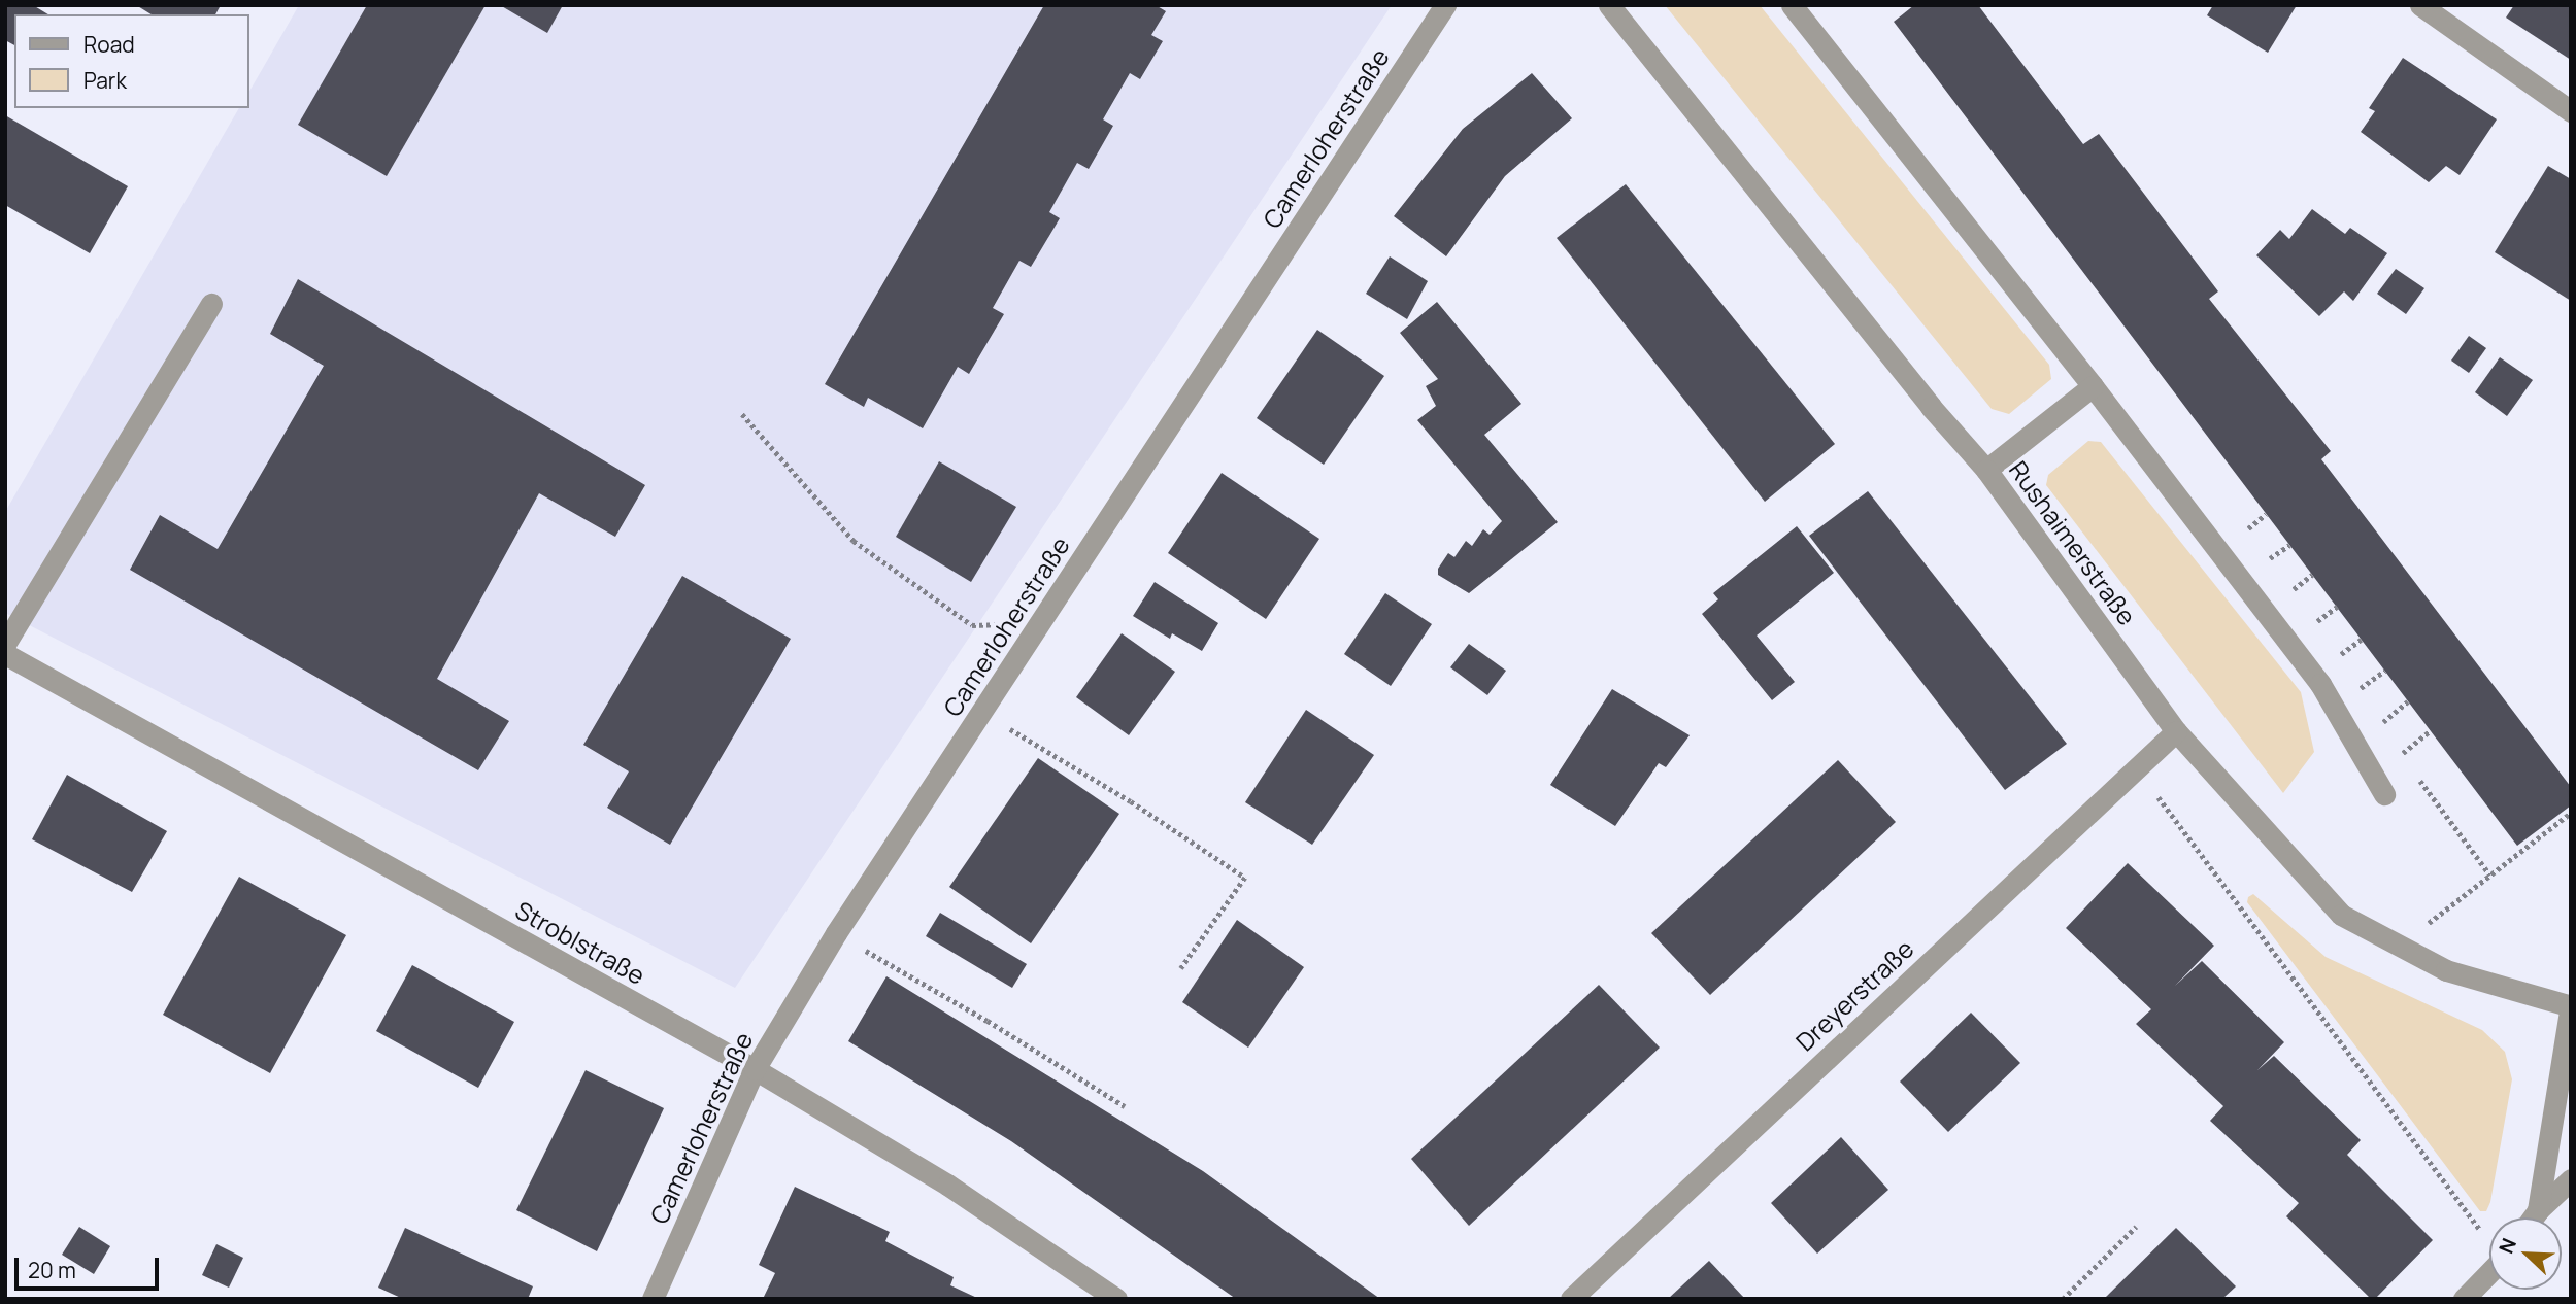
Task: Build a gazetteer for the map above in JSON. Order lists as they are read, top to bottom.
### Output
{
  "streets": {
    "street": [
      "Camerloherstraße",
      "Rushaimerstraße",
      "Stroblstraße",
      "Dreyerstraße"
    ]
  },
  "crossings": [
    ["Camerloherstraße", "Stroblstraße"],
    ["Rushaimerstraße", "Dreyerstraße"]
  ],
  "legend": ["Road", "Park"],
  "scale_bar": "20 m",
  "north": "top left"
}
